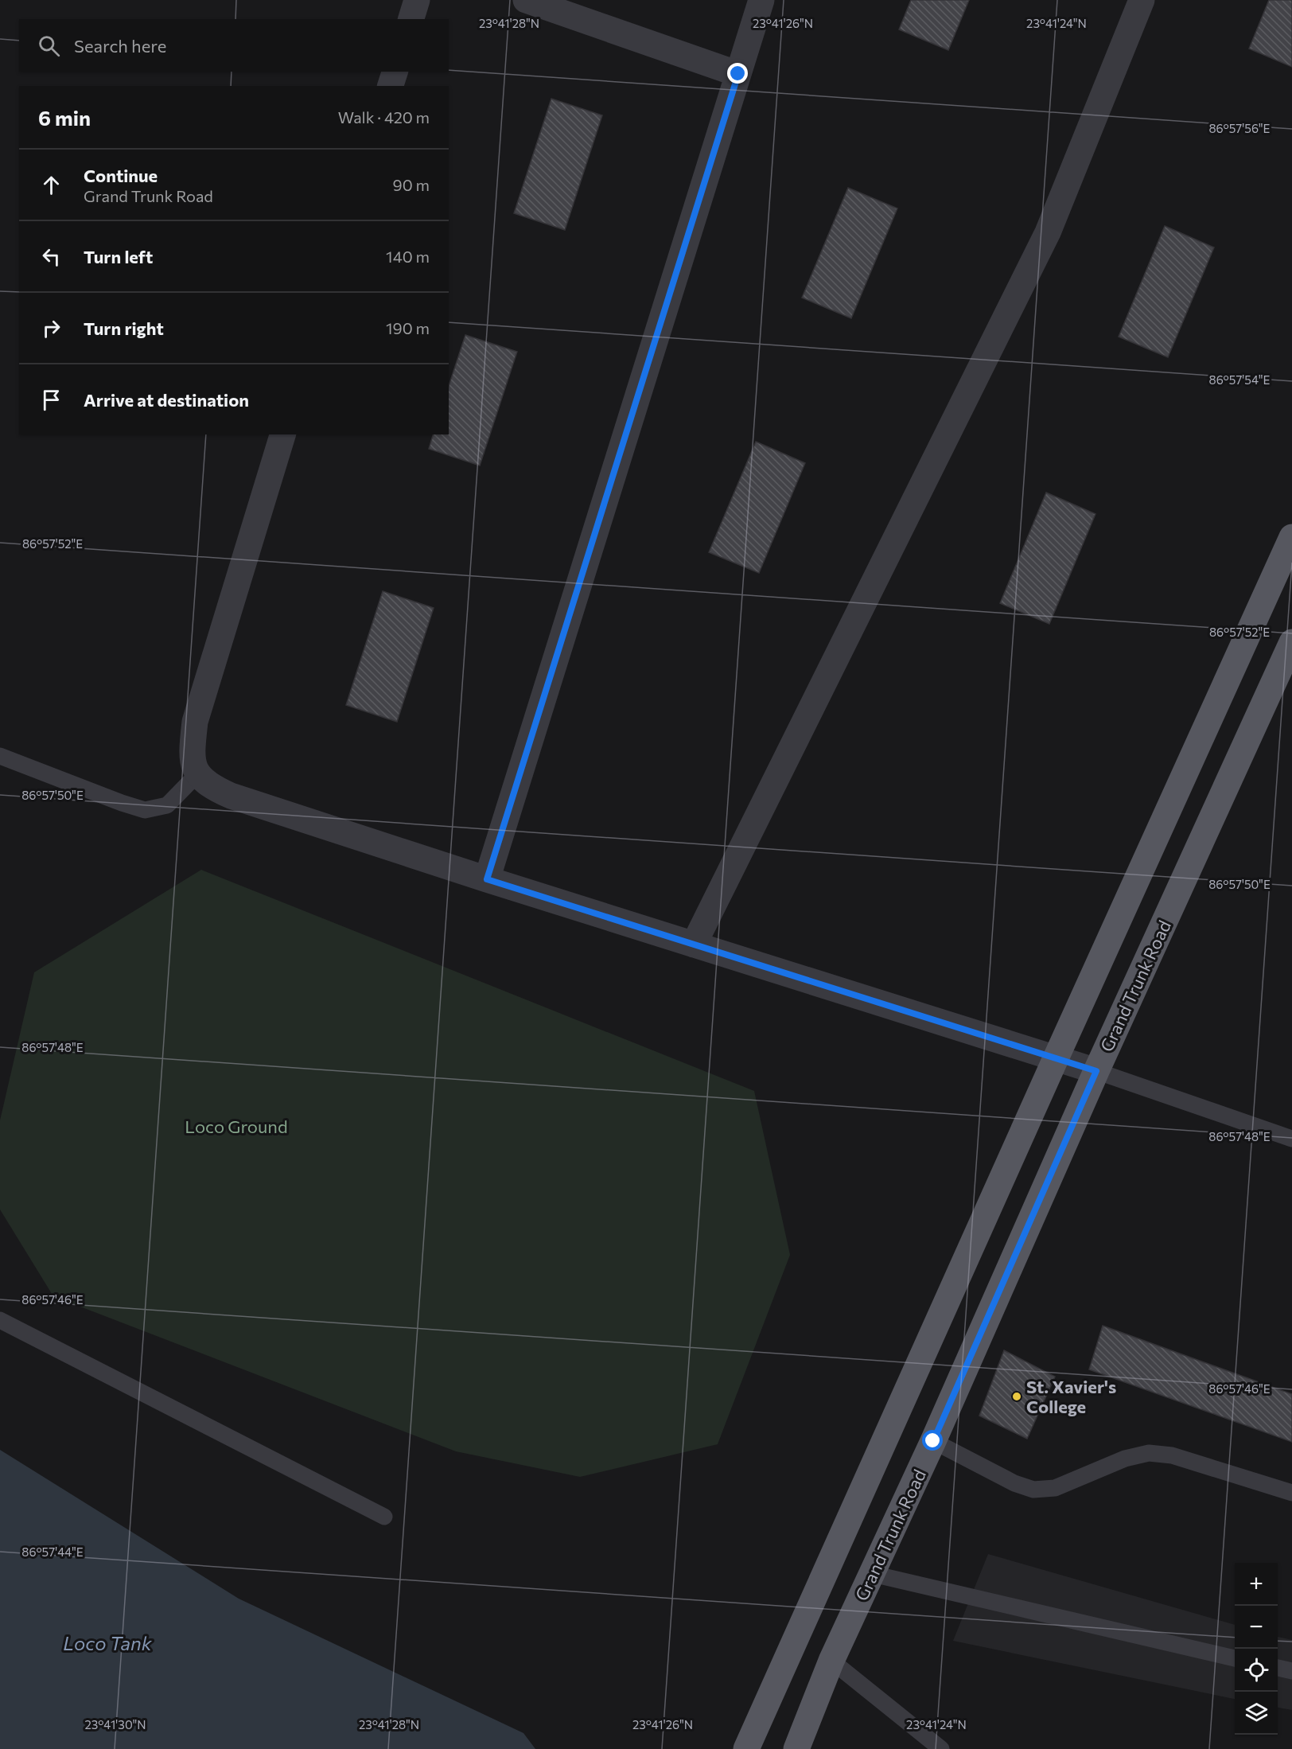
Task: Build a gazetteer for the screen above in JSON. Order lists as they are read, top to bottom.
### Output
{
  "streets": {
    "main road": ["Grand Trunk Road"]
  },
  "water": ["Loco Tank"],
  "parks": ["Loco Ground"],
  "places": ["St. Xavier's College"],
  "page": {
    "search": "Search here",
    "heading": ["6 min", "Walk · 420 m"],
    "list": [
      ["Continue", "Grand Trunk Road", "90 m"],
      ["Turn left", "140 m"],
      ["Turn right", "190 m"],
      "Arrive at destination"
    ],
    "map_buttons": ["+", "−"]
  },
  "coordinates": [
    "23°41'28\"N",
    "23°41'26\"N",
    "23°41'24\"N",
    "86°57'56\"E",
    "86°57'54\"E",
    "86°57'52\"E",
    "86°57'50\"E",
    "86°57'48\"E",
    "86°57'46\"E",
    "86°57'44\"E",
    "23°41'30\"N"
  ]
}
